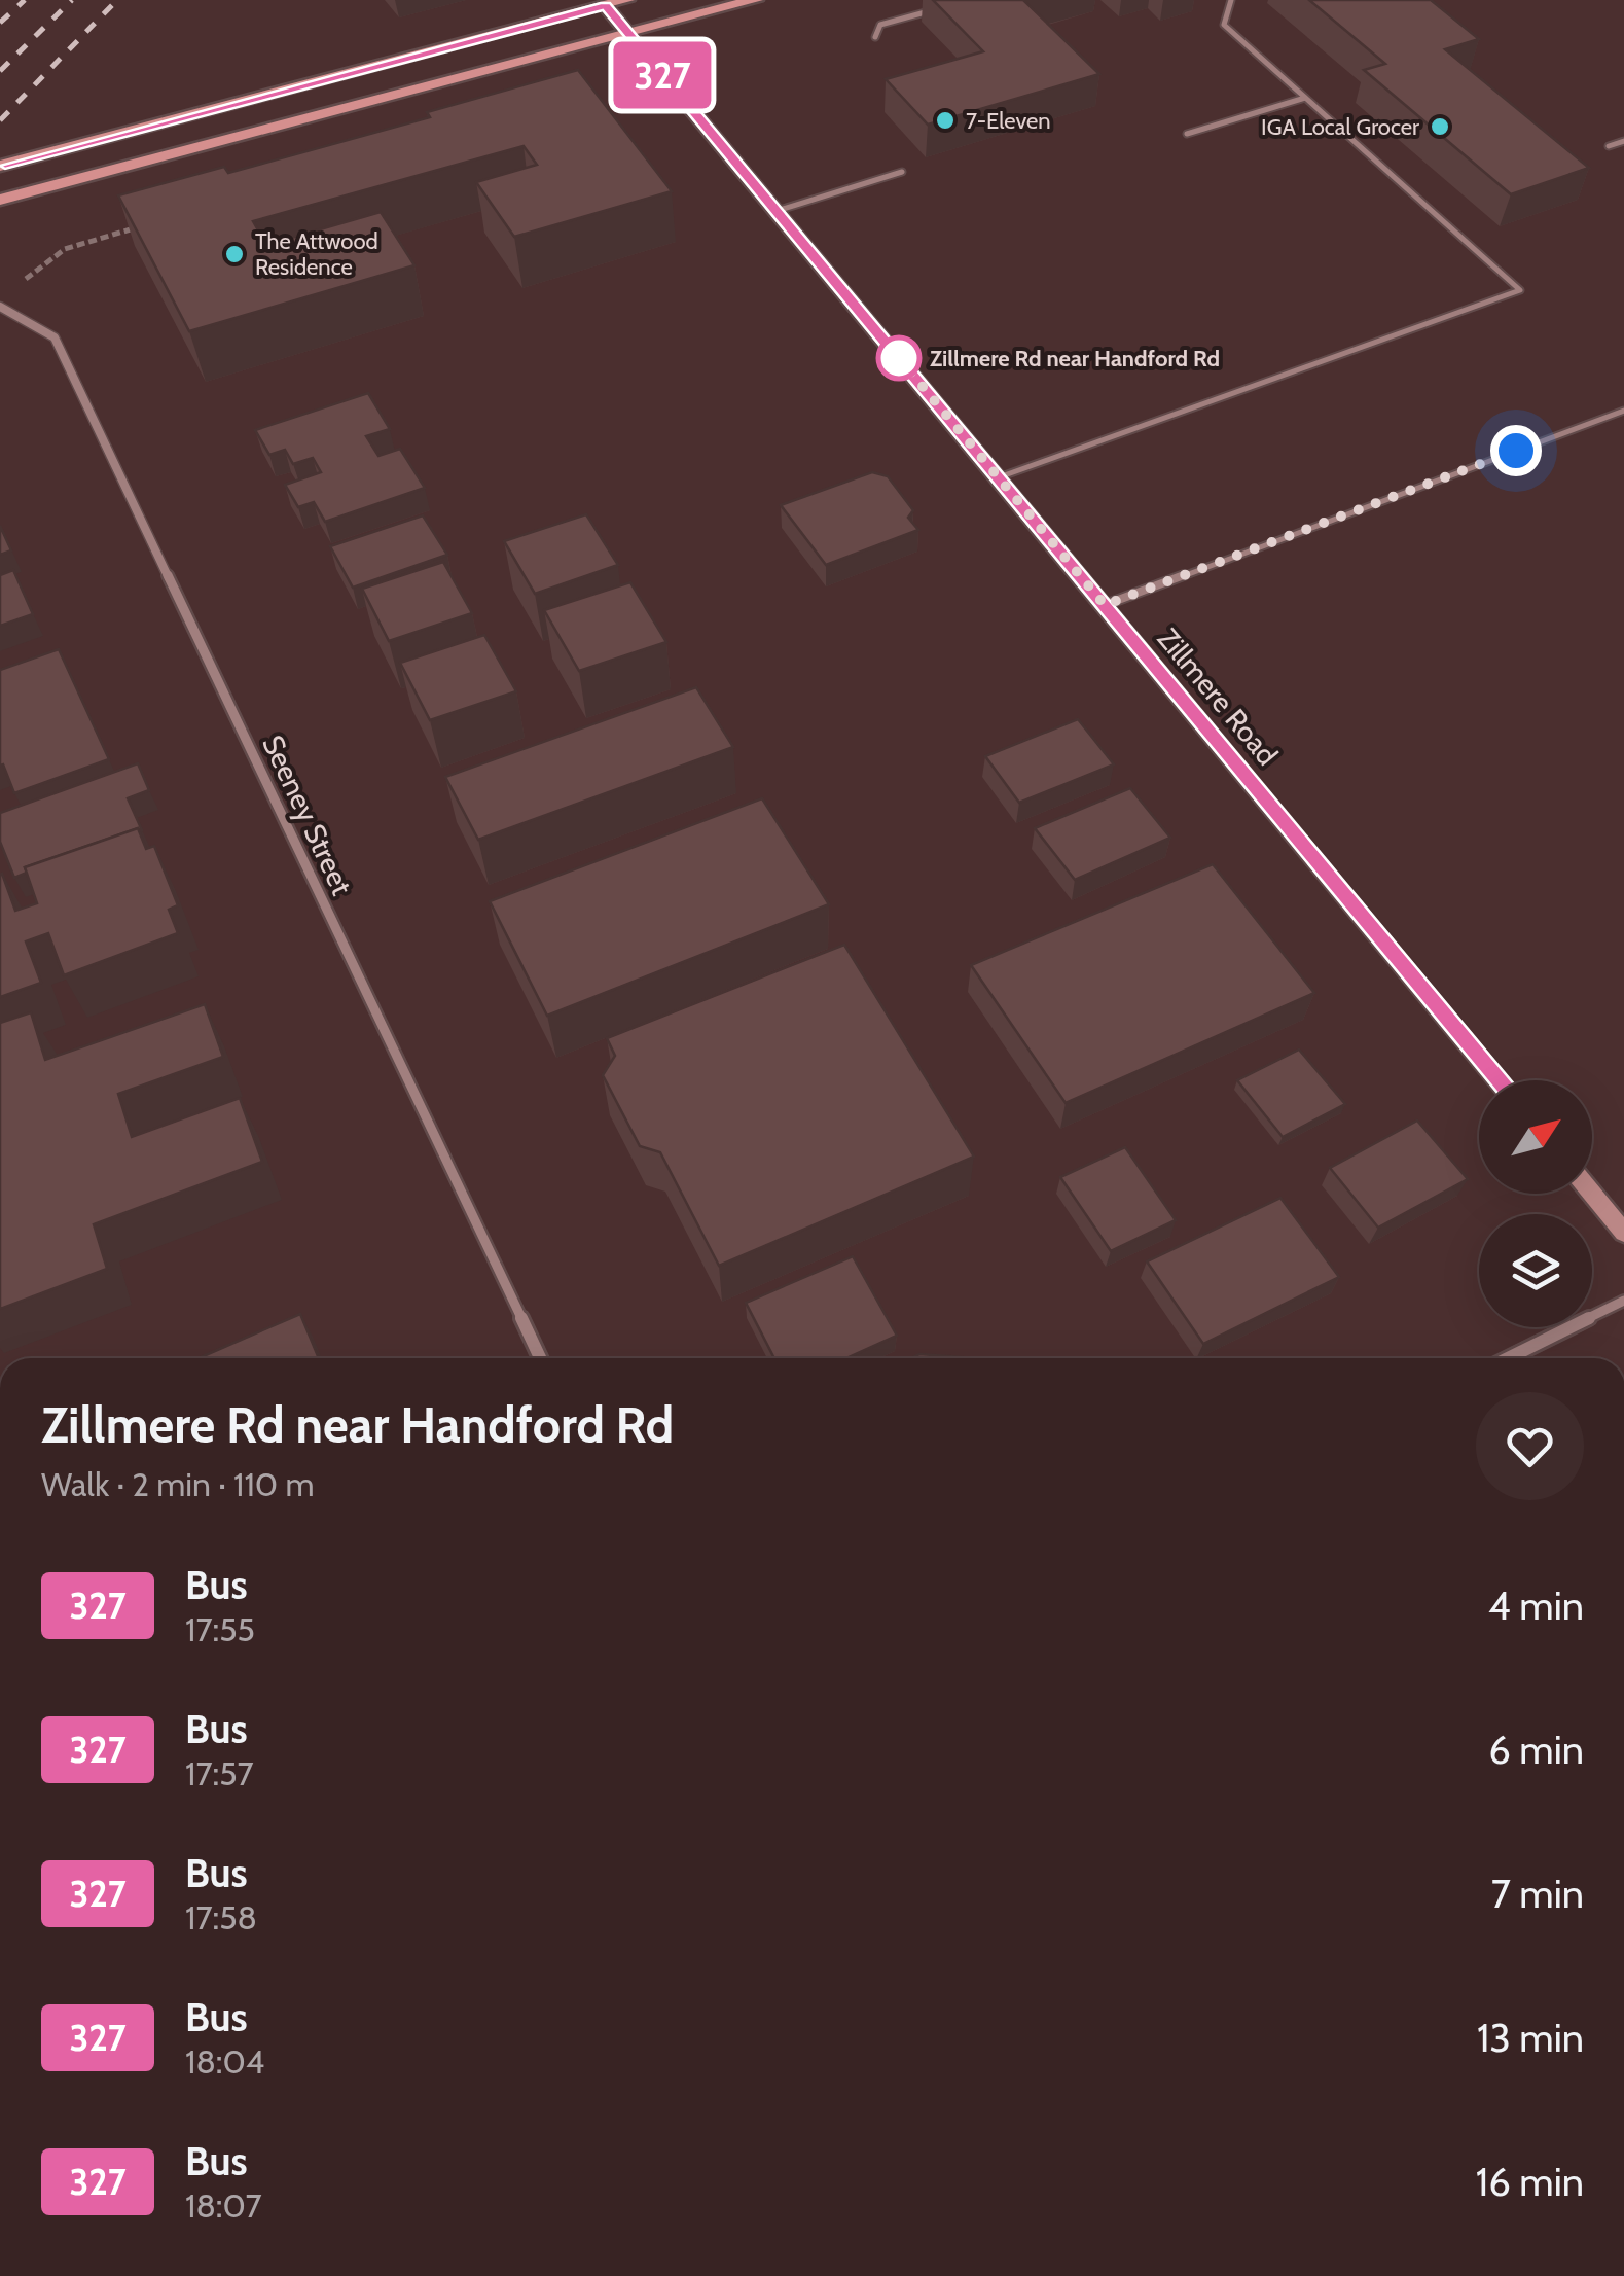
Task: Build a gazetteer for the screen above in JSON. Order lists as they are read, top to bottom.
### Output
{
  "streets": {
    "main road": ["Zillmere Road"],
    "street": ["Seeney Street"]
  },
  "places": [
    "7-Eleven",
    "IGA Local Grocer",
    "The Attwood Residence",
    "Zillmere Rd near Handford Rd"
  ],
  "lines": ["bus line 327"],
  "north": "top right",
  "page": {
    "on_map": "327",
    "heading": ["Zillmere Rd near Handford Rd", "Walk · 2 min · 110 m"],
    "list": [
      {
        "mark": "327",
        "name": "Bus",
        "note": "17:55",
        "value": "4 min"
      },
      {
        "mark": "327",
        "name": "Bus",
        "note": "17:57",
        "value": "6 min"
      },
      {
        "mark": "327",
        "name": "Bus",
        "note": "17:58",
        "value": "7 min"
      },
      {
        "mark": "327",
        "name": "Bus",
        "note": "18:04",
        "value": "13 min"
      },
      {
        "mark": "327",
        "name": "Bus",
        "note": "18:07",
        "value": "16 min"
      }
    ]
  }
}
